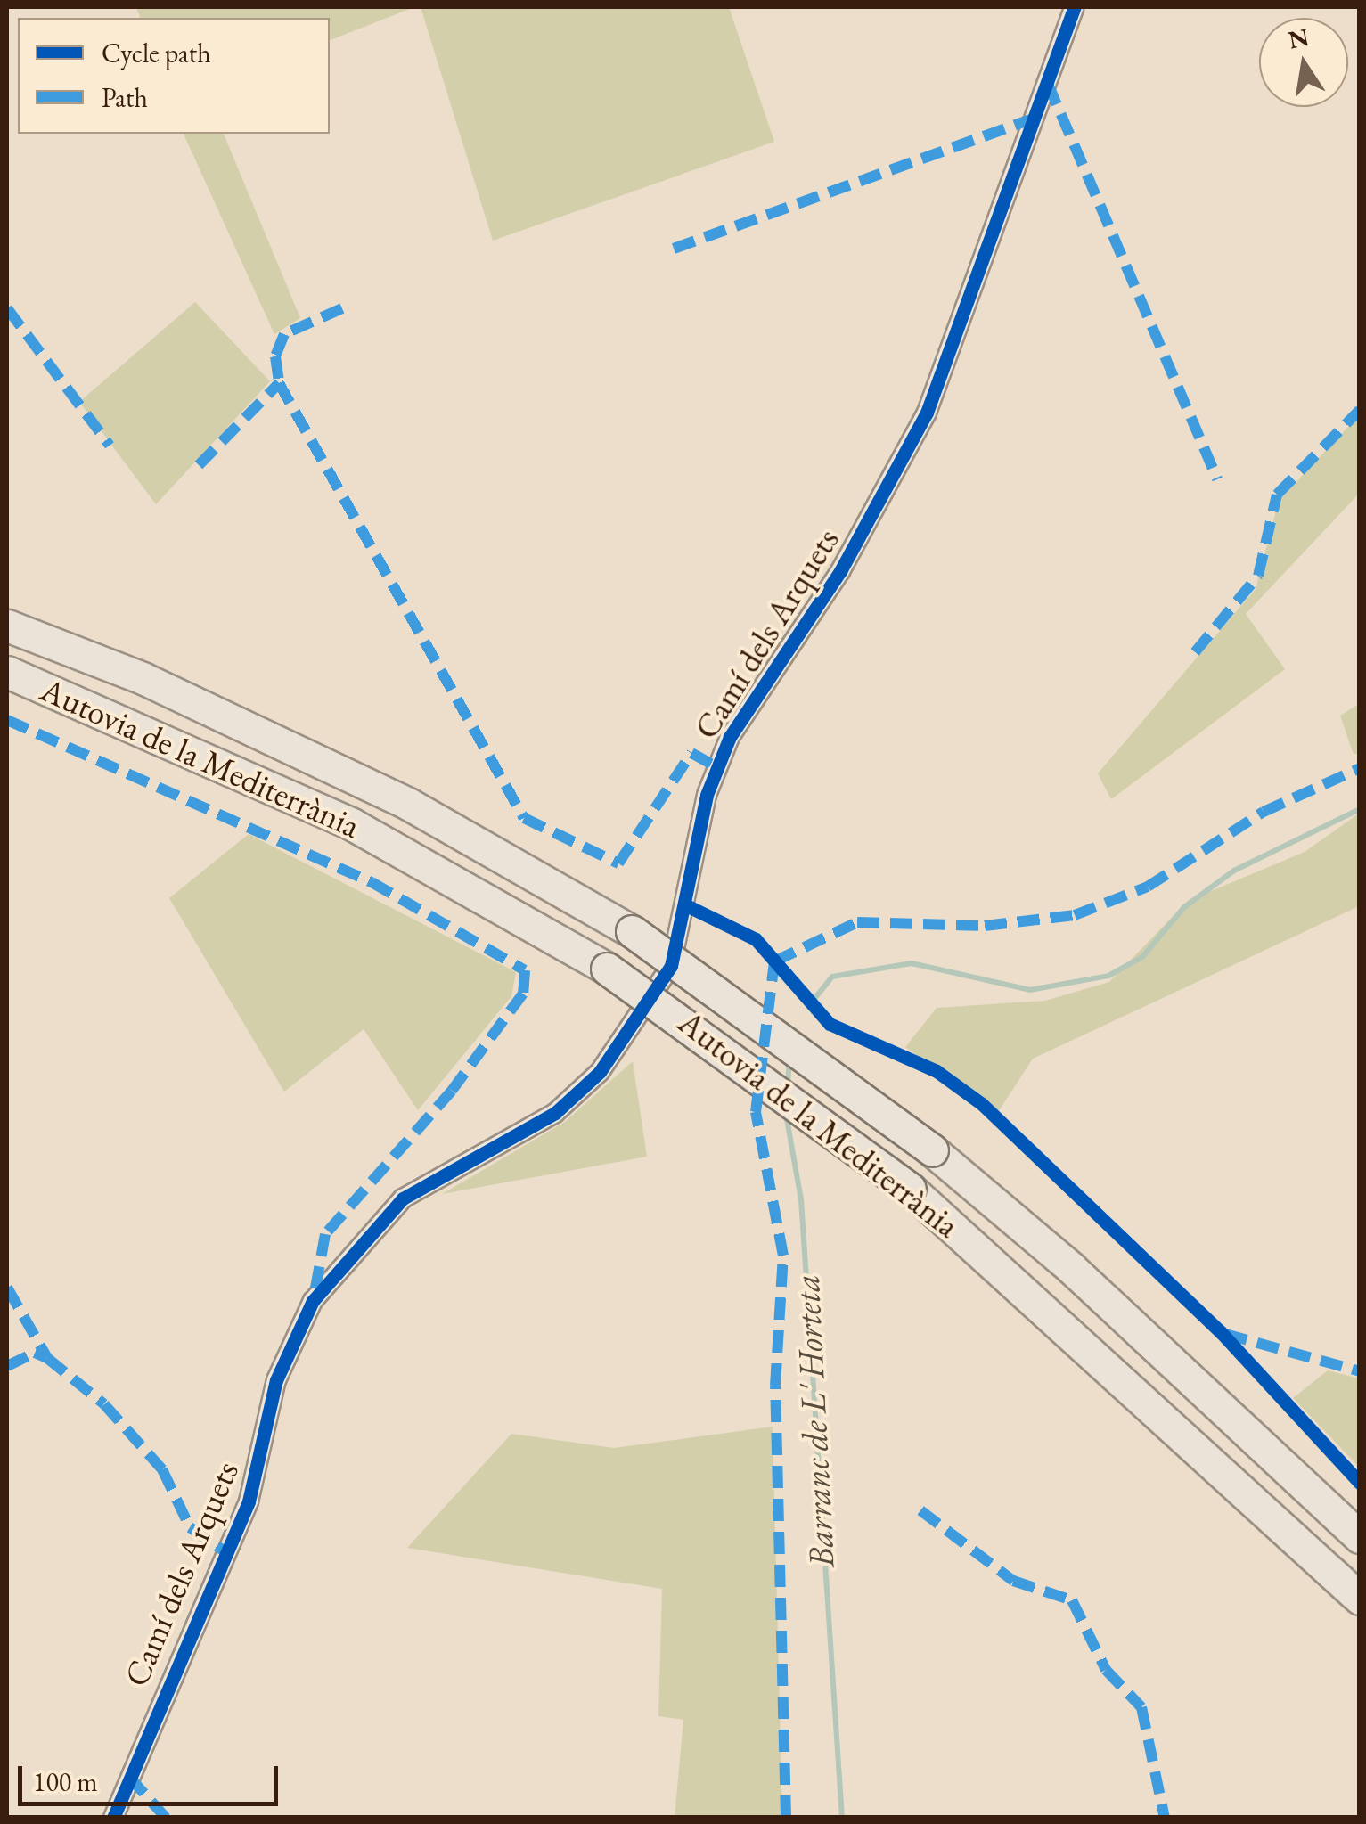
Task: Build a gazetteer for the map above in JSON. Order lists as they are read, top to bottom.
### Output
{
  "streets": {
    "highway": ["Autovia de la Mediterrània"],
    "street": ["Camí dels Arquets"]
  },
  "water": ["Barranc de L' Horteta"],
  "legend": ["Cycle path", "Path"],
  "scale_bar": "100 m",
  "north": "top"
}
